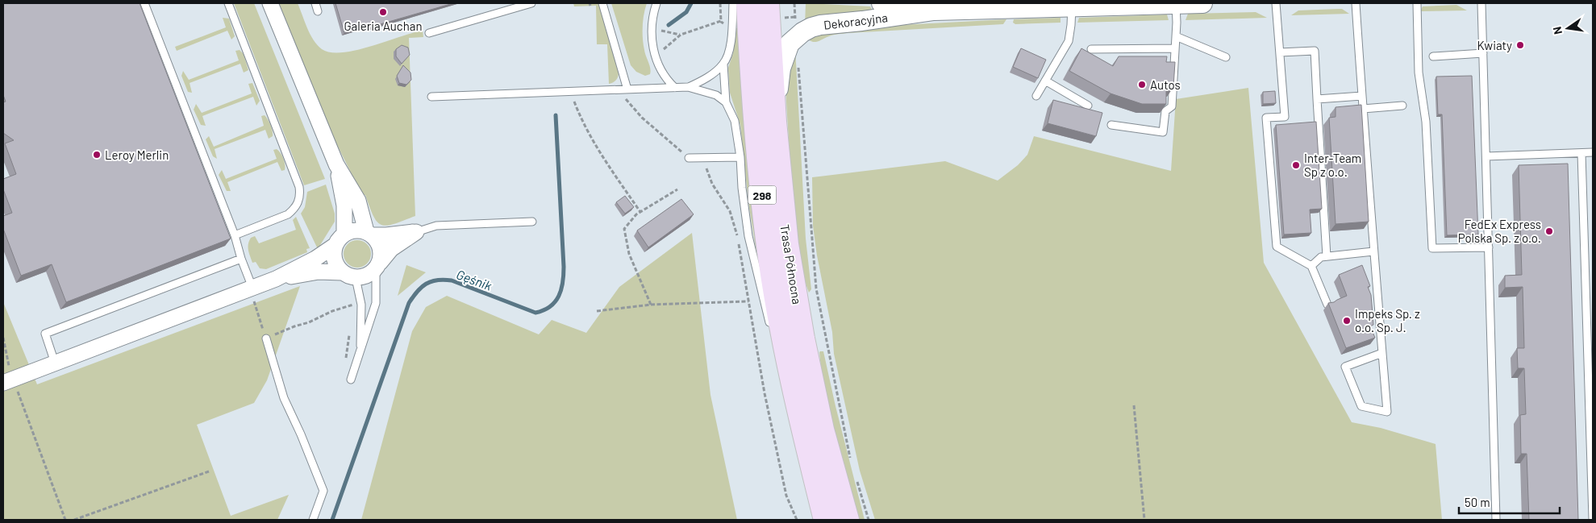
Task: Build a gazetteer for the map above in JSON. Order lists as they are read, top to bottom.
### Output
{
  "streets": {
    "main road": ["298", "Trasa Północna"],
    "street": ["Dekoracyjna"]
  },
  "crossings": [
    ["Dekoracyjna", "Trasa Północna"]
  ],
  "water": ["Gęśnik"],
  "places": [
    "Galeria Auchan",
    "Kwiaty",
    "Autos",
    "Leroy Merlin",
    "Inter-Team Sp z o.o.",
    "FedEx Express Polska Sp. z o.o.",
    "Impeks Sp. z o.o. Sp. J."
  ],
  "scale_bar": "50 m",
  "north": "left"
}
